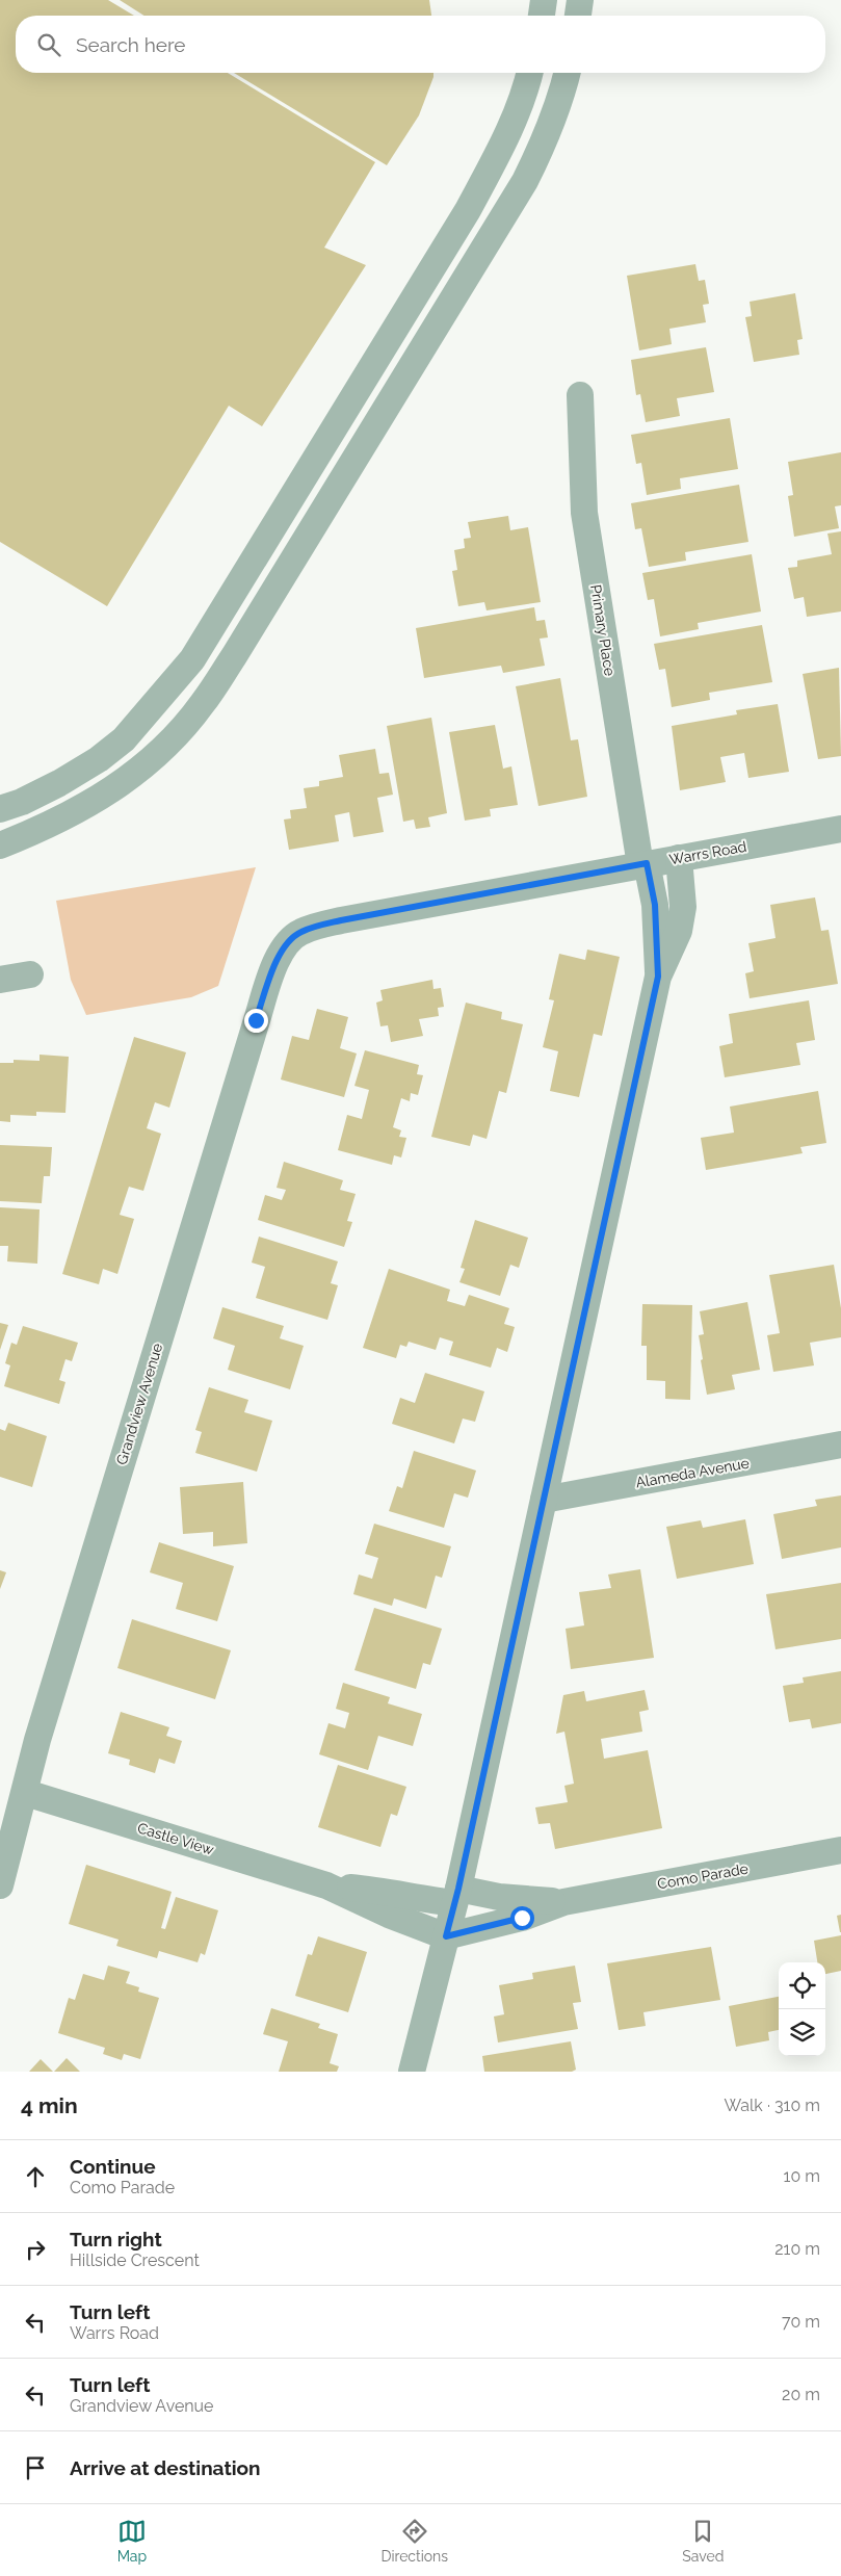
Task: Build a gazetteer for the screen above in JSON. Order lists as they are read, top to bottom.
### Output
{
  "streets": {
    "street": [
      "Primary Place",
      "Warrs Road",
      "Grandview Avenue",
      "Alameda Avenue",
      "Castle View",
      "Como Parade"
    ]
  },
  "crossings": [
    ["Primary Place", "Warrs Road"],
    ["Warrs Road", "Grandview Avenue"],
    ["Grandview Avenue", "Castle View"],
    ["Castle View", "Como Parade"]
  ],
  "page": {
    "search": "Search here",
    "heading": ["4 min", "Walk · 310 m"],
    "list": [
      ["Continue", "Como Parade", "10 m"],
      ["Turn right", "Hillside Crescent", "210 m"],
      ["Turn left", "Warrs Road", "70 m"],
      ["Turn left", "Grandview Avenue", "20 m"],
      "Arrive at destination"
    ],
    "nav": ["Map", "Directions", "Saved"]
  }
}
